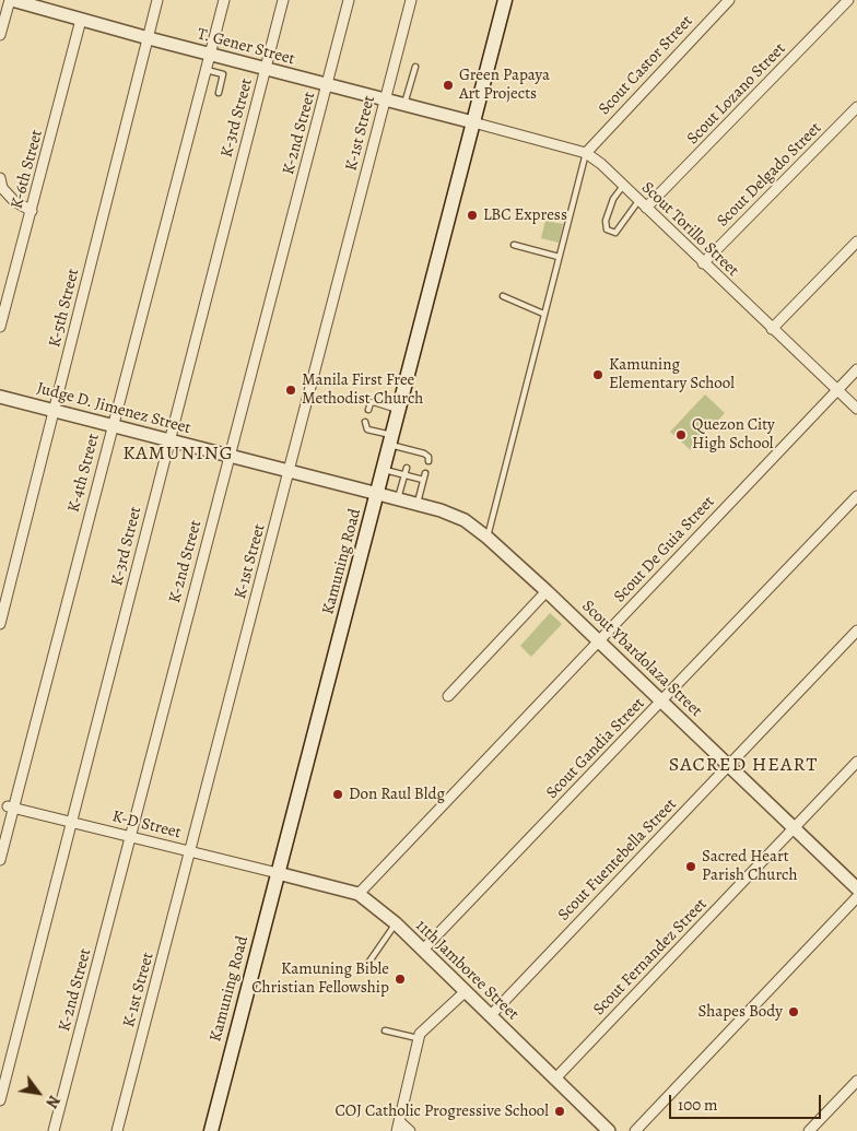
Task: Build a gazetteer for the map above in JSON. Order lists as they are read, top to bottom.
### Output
{
  "streets": {
    "main road": ["Kamuning Road"],
    "street": [
      "T. Gener Street",
      "Scout Castor Street",
      "Scout Lozano Street",
      "K-3rd Street",
      "K-2nd Street",
      "K-1st Street",
      "K-6th Street",
      "Scout Delgado Street",
      "Scout Torillo Street",
      "K-5th Street",
      "Judge D. Jimenez Street",
      "K-4th Street",
      "Scout De Guia Street",
      "Scout Ybardolaza Street",
      "Scout Gandia Street",
      "K-D Street",
      "Scout Fuentebella Street",
      "Scout Fernandez Street",
      "11th Jamboree Street"
    ]
  },
  "crossings": [
    ["T. Gener Street", "K-3rd Street"],
    ["T. Gener Street", "K-2nd Street"],
    ["T. Gener Street", "K-1st Street"],
    ["T. Gener Street", "K-6th Street"],
    ["T. Gener Street", "Scout Torillo Street"],
    ["T. Gener Street", "K-5th Street"],
    ["T. Gener Street", "K-4th Street"],
    ["T. Gener Street", "Kamuning Road"],
    ["Scout Castor Street", "Scout Torillo Street"],
    ["Scout Lozano Street", "Scout Torillo Street"],
    ["K-3rd Street", "Judge D. Jimenez Street"],
    ["K-3rd Street", "K-D Street"],
    ["K-2nd Street", "Judge D. Jimenez Street"],
    ["K-2nd Street", "K-D Street"],
    ["K-1st Street", "Judge D. Jimenez Street"],
    ["K-1st Street", "K-D Street"],
    ["Scout Delgado Street", "Scout Torillo Street"],
    ["Scout Torillo Street", "Scout De Guia Street"],
    ["Scout Torillo Street", "Kamuning Road"],
    ["K-5th Street", "Judge D. Jimenez Street"],
    ["Judge D. Jimenez Street", "K-4th Street"],
    ["Judge D. Jimenez Street", "Kamuning Road"],
    ["Judge D. Jimenez Street", "Scout Ybardolaza Street"],
    ["K-4th Street", "K-D Street"],
    ["Scout De Guia Street", "Scout Ybardolaza Street"],
    ["Scout De Guia Street", "11th Jamboree Street"],
    ["Kamuning Road", "Scout Ybardolaza Street"],
    ["Kamuning Road", "K-D Street"],
    ["Kamuning Road", "11th Jamboree Street"],
    ["Scout Ybardolaza Street", "Scout Gandia Street"],
    ["Scout Ybardolaza Street", "Scout Fuentebella Street"],
    ["Scout Ybardolaza Street", "Scout Fernandez Street"],
    ["Scout Gandia Street", "11th Jamboree Street"],
    ["K-D Street", "11th Jamboree Street"],
    ["Scout Fuentebella Street", "11th Jamboree Street"],
    ["Scout Fernandez Street", "11th Jamboree Street"]
  ],
  "districts": ["KAMUNING", "SACRED HEART"],
  "places": [
    "Green Papaya Art Projects",
    "LBC Express",
    "Kamuning Elementary School",
    "Manila First Free Methodist Church",
    "Quezon City High School",
    "Don Raul Bldg",
    "Sacred Heart Parish Church",
    "Kamuning Bible Christian Fellowship",
    "Shapes Body",
    "COJ Catholic Progressive School"
  ],
  "scale_bar": "100 m",
  "north": "bottom right"
}
